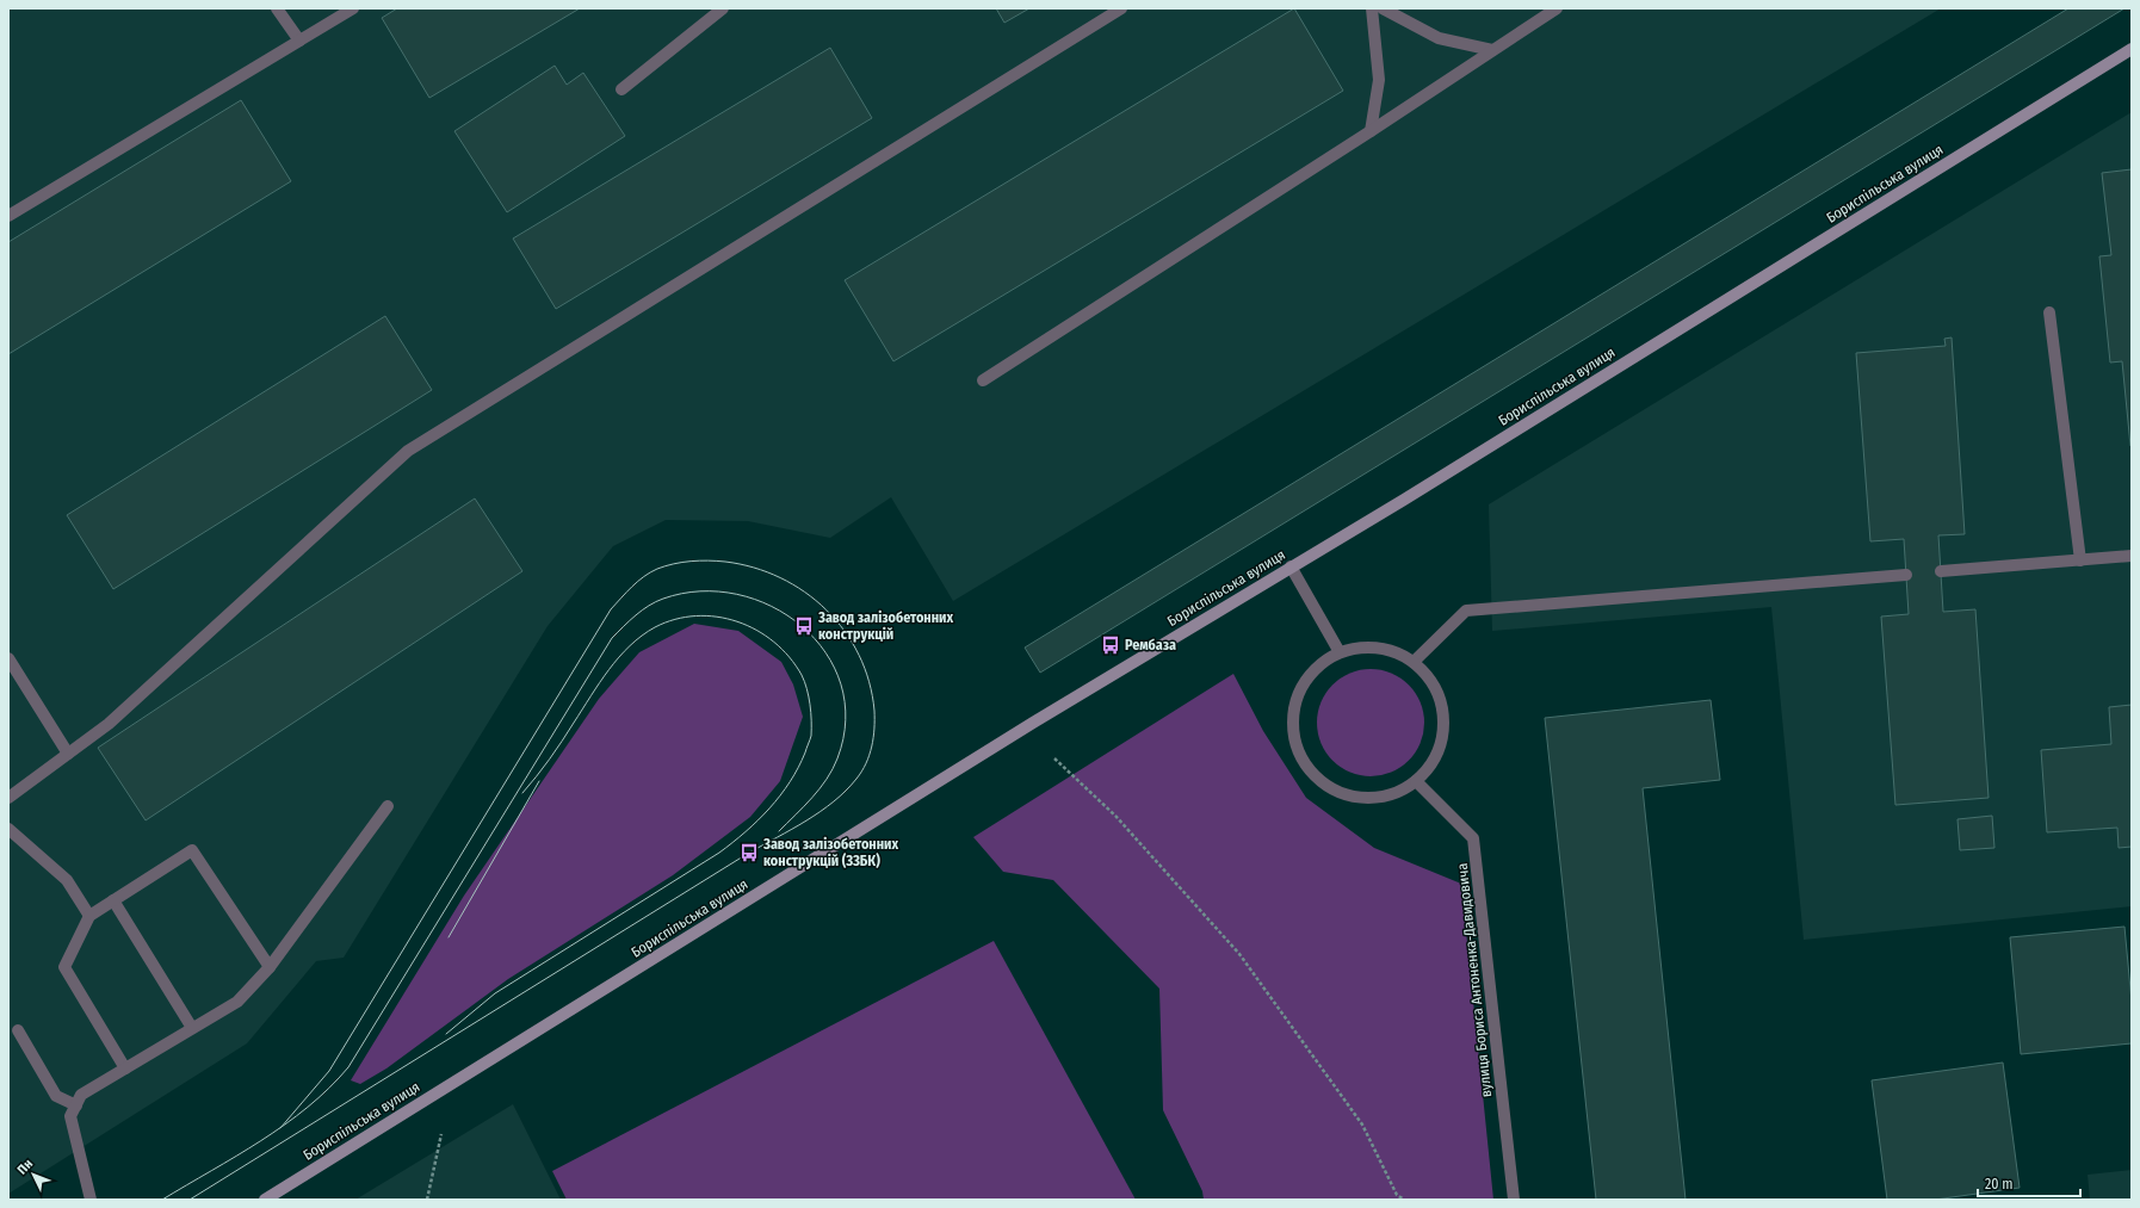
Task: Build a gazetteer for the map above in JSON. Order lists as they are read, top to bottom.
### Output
{
  "streets": {
    "main road": ["Бориспільська вулиця"],
    "street": ["вулиця Бориса Антоненка-Давидовича"]
  },
  "places": {
    "bus stop": ["Завод залізобетонних конструкцій", "Рембаза", "Завод залізобетонних конструкцій (ЗЗБК)"]
  },
  "scale_bar": "20 m",
  "north": "top left"
}
